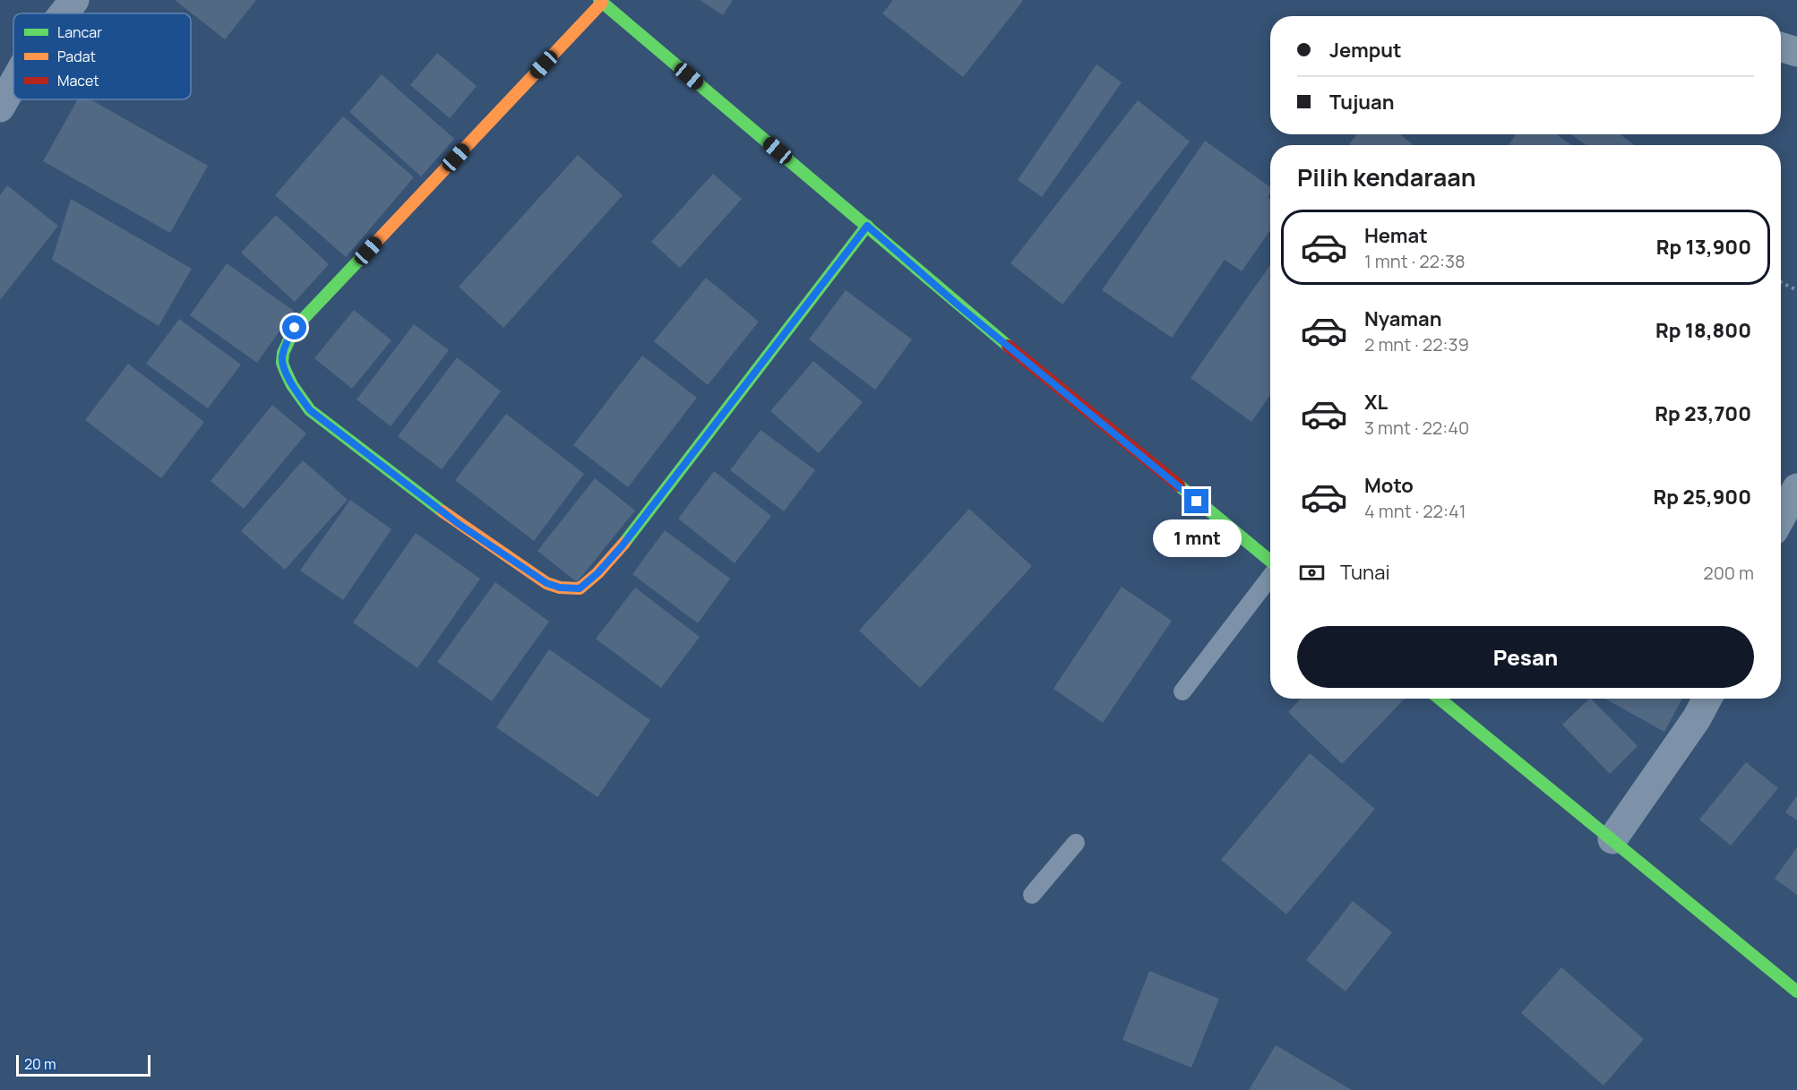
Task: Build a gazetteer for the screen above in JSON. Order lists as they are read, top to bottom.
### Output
{
  "legend": ["Lancar", "Padat", "Macet"],
  "scale_bar": "20 m",
  "page": {
    "banner": ["Jemput", "Tujuan"],
    "heading": "Pilih kendaraan",
    "list": [
      {
        "name": "Hemat",
        "note": "1 mnt · 22:38",
        "value": "Rp 13,900"
      },
      {
        "name": "Nyaman",
        "note": "2 mnt · 22:39",
        "value": "Rp 18,800"
      },
      {
        "name": "XL",
        "note": "3 mnt · 22:40",
        "value": "Rp 23,700"
      },
      {
        "name": "Moto",
        "note": "4 mnt · 22:41",
        "value": "Rp 25,900"
      }
    ],
    "bubble": "1 mnt",
    "pay": ["Tunai", "200 m"],
    "buttons": "Pesan",
    "scale": "20 m"
  }
}
